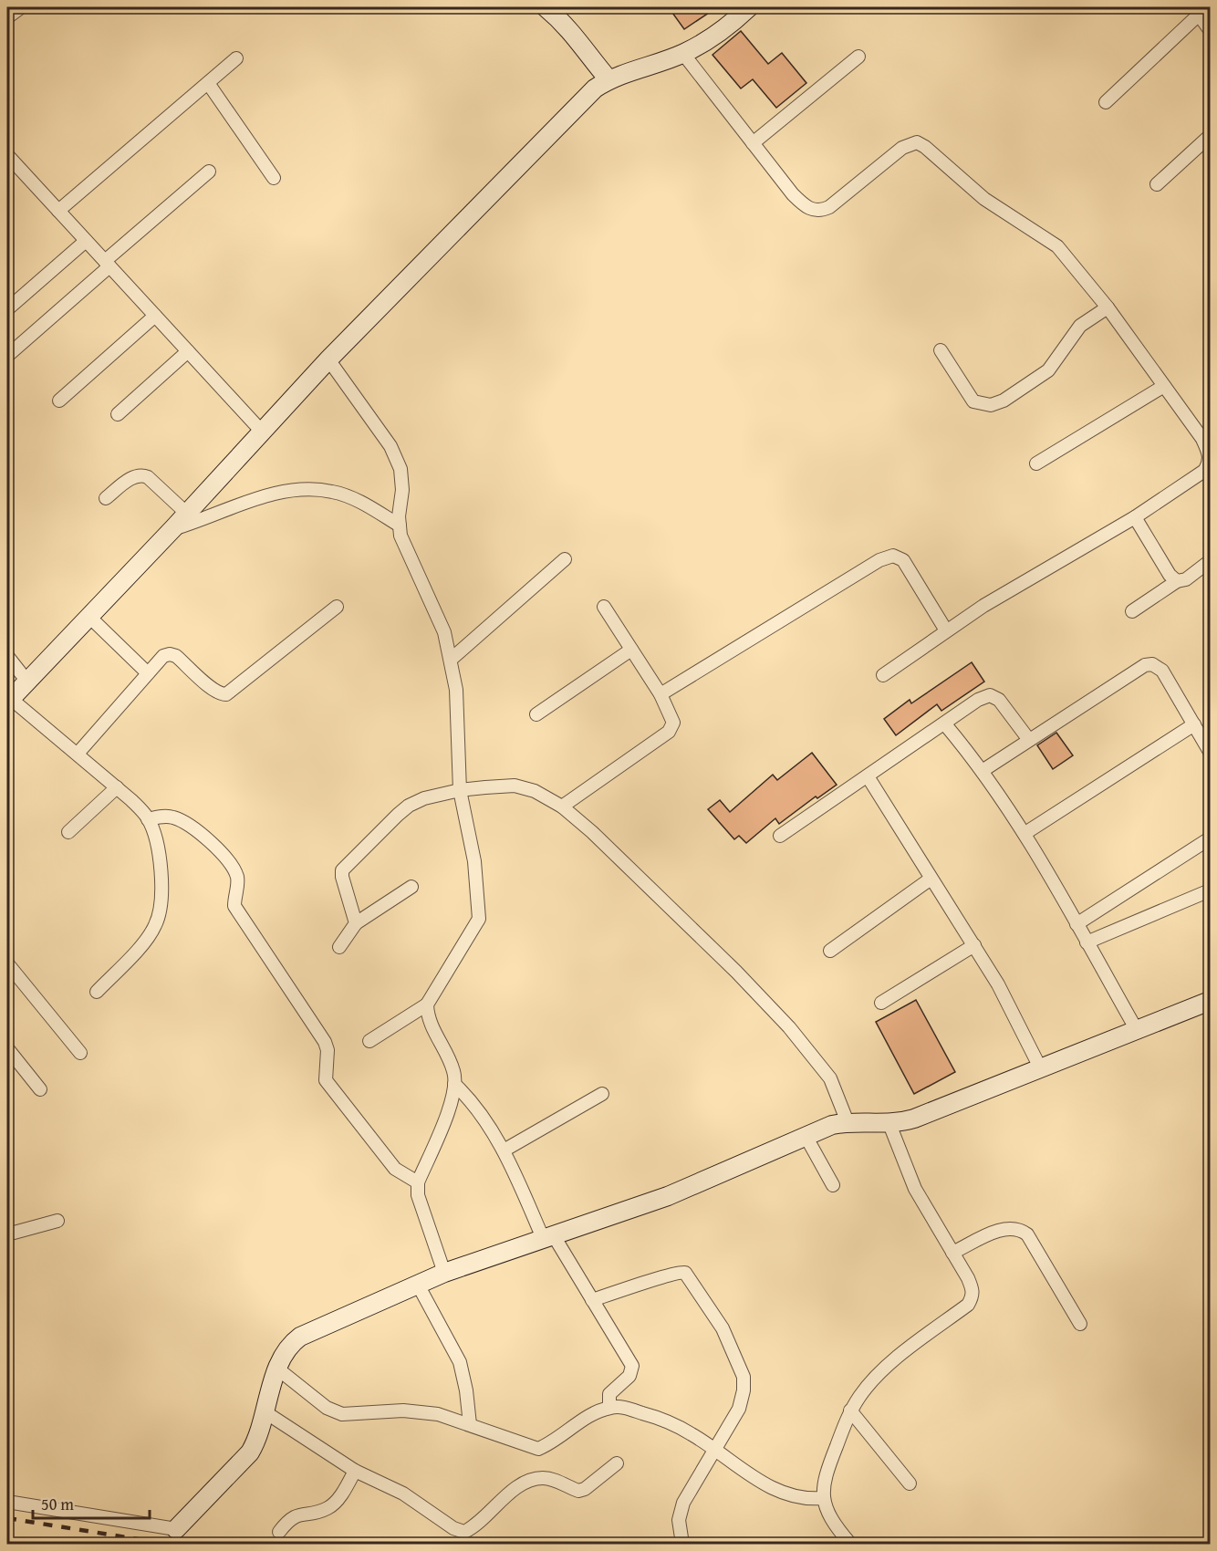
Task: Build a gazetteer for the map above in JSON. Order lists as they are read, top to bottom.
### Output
{
  "scale_bar": "50 m"
}
